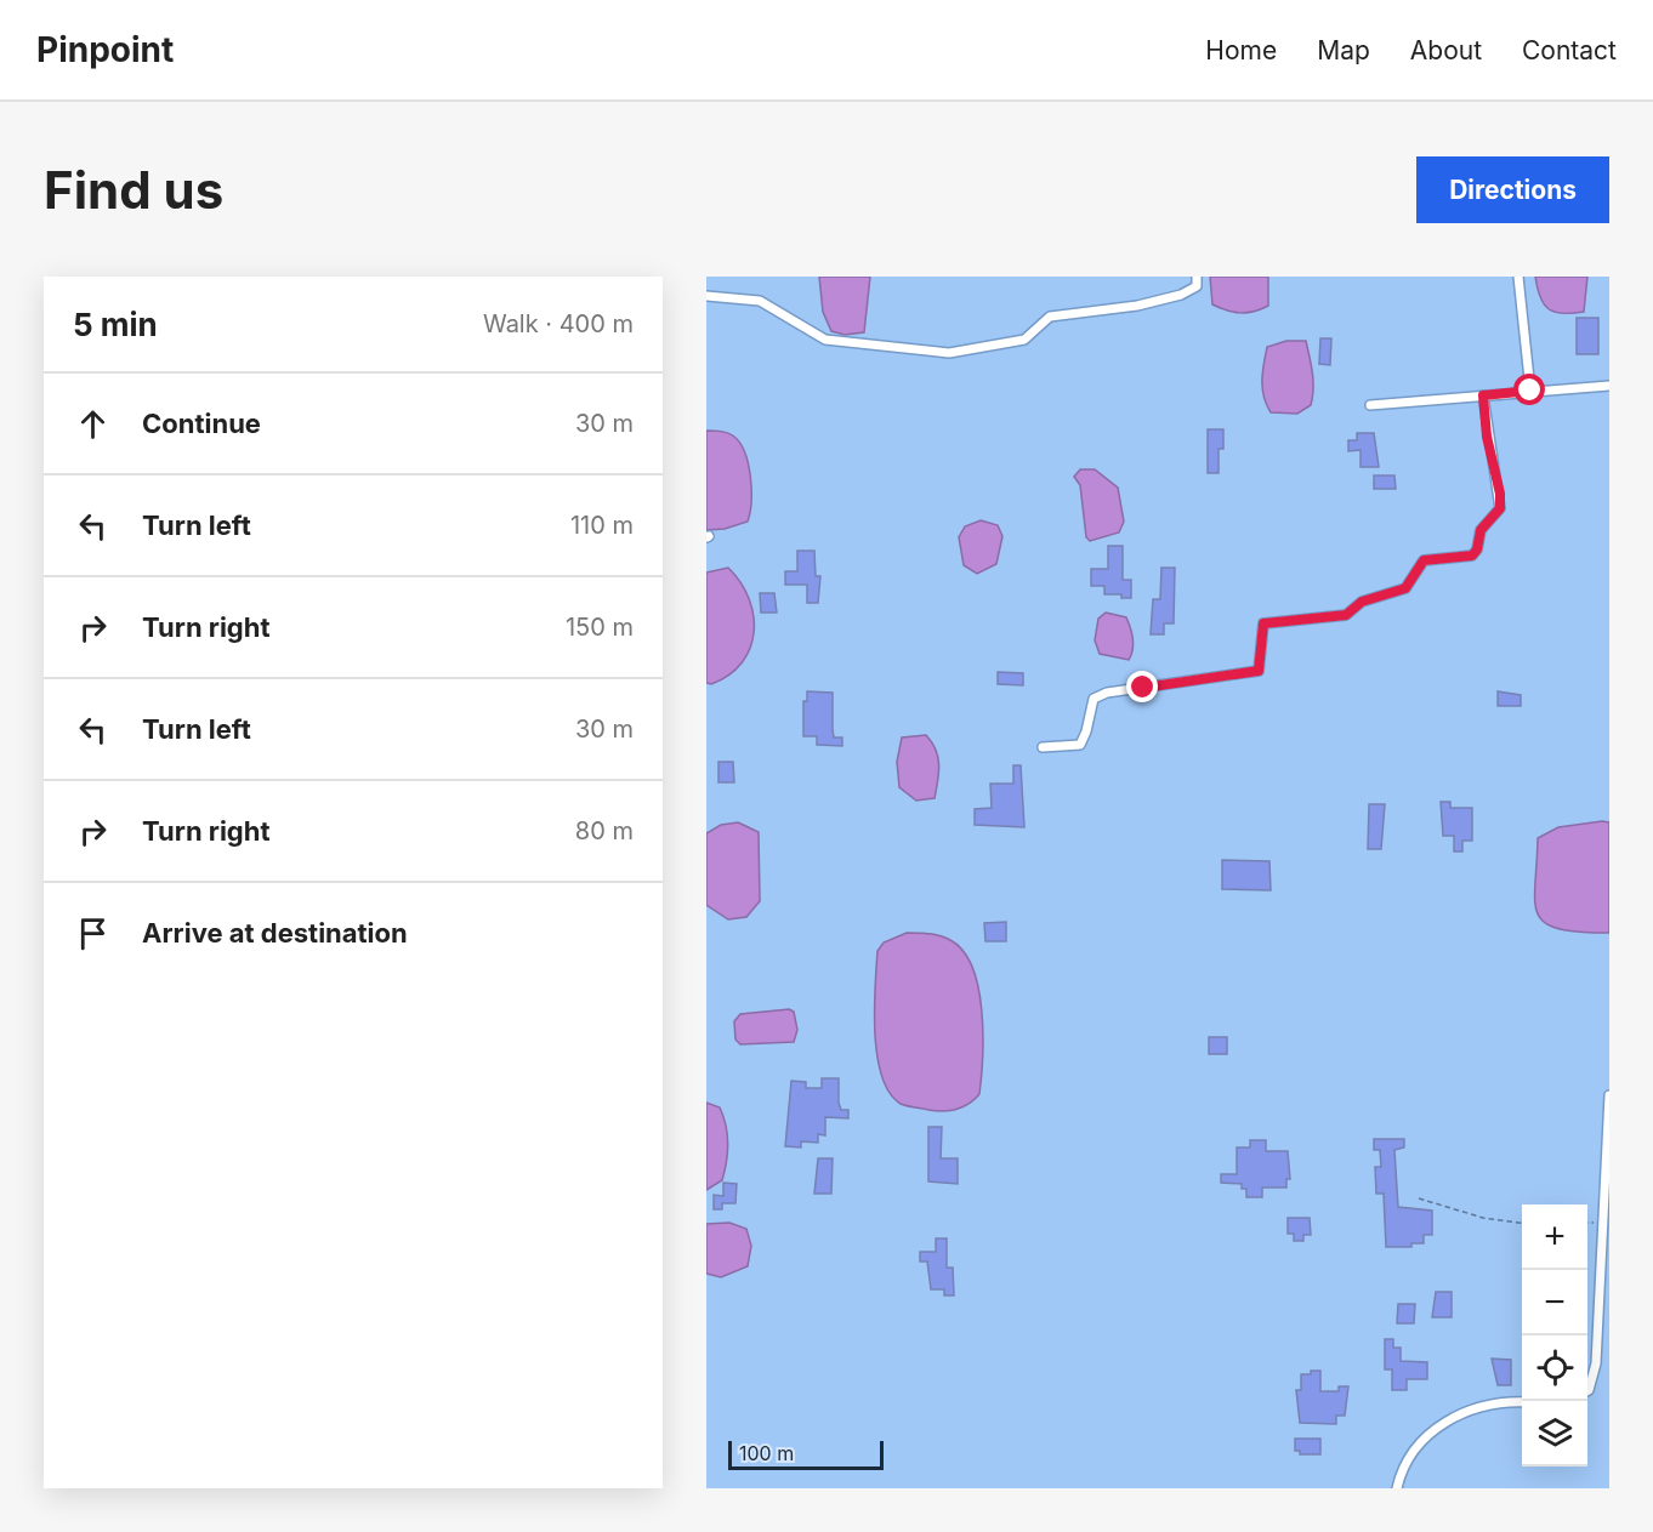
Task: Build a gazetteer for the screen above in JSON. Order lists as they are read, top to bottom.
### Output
{
  "scale_bar": "100 m",
  "page": {
    "header": "Pinpoint",
    "nav": [
      "Home",
      "Map",
      "About",
      "Contact"
    ],
    "buttons": "Directions",
    "title": "Find us",
    "heading": ["5 min", "Walk · 400 m"],
    "list": [
      ["Continue", "30 m"],
      ["Turn left", "110 m"],
      ["Turn right", "150 m"],
      ["Turn left", "30 m"],
      ["Turn right", "80 m"],
      "Arrive at destination"
    ],
    "map_buttons": ["+", "−"],
    "scale": "100 m"
  }
}
